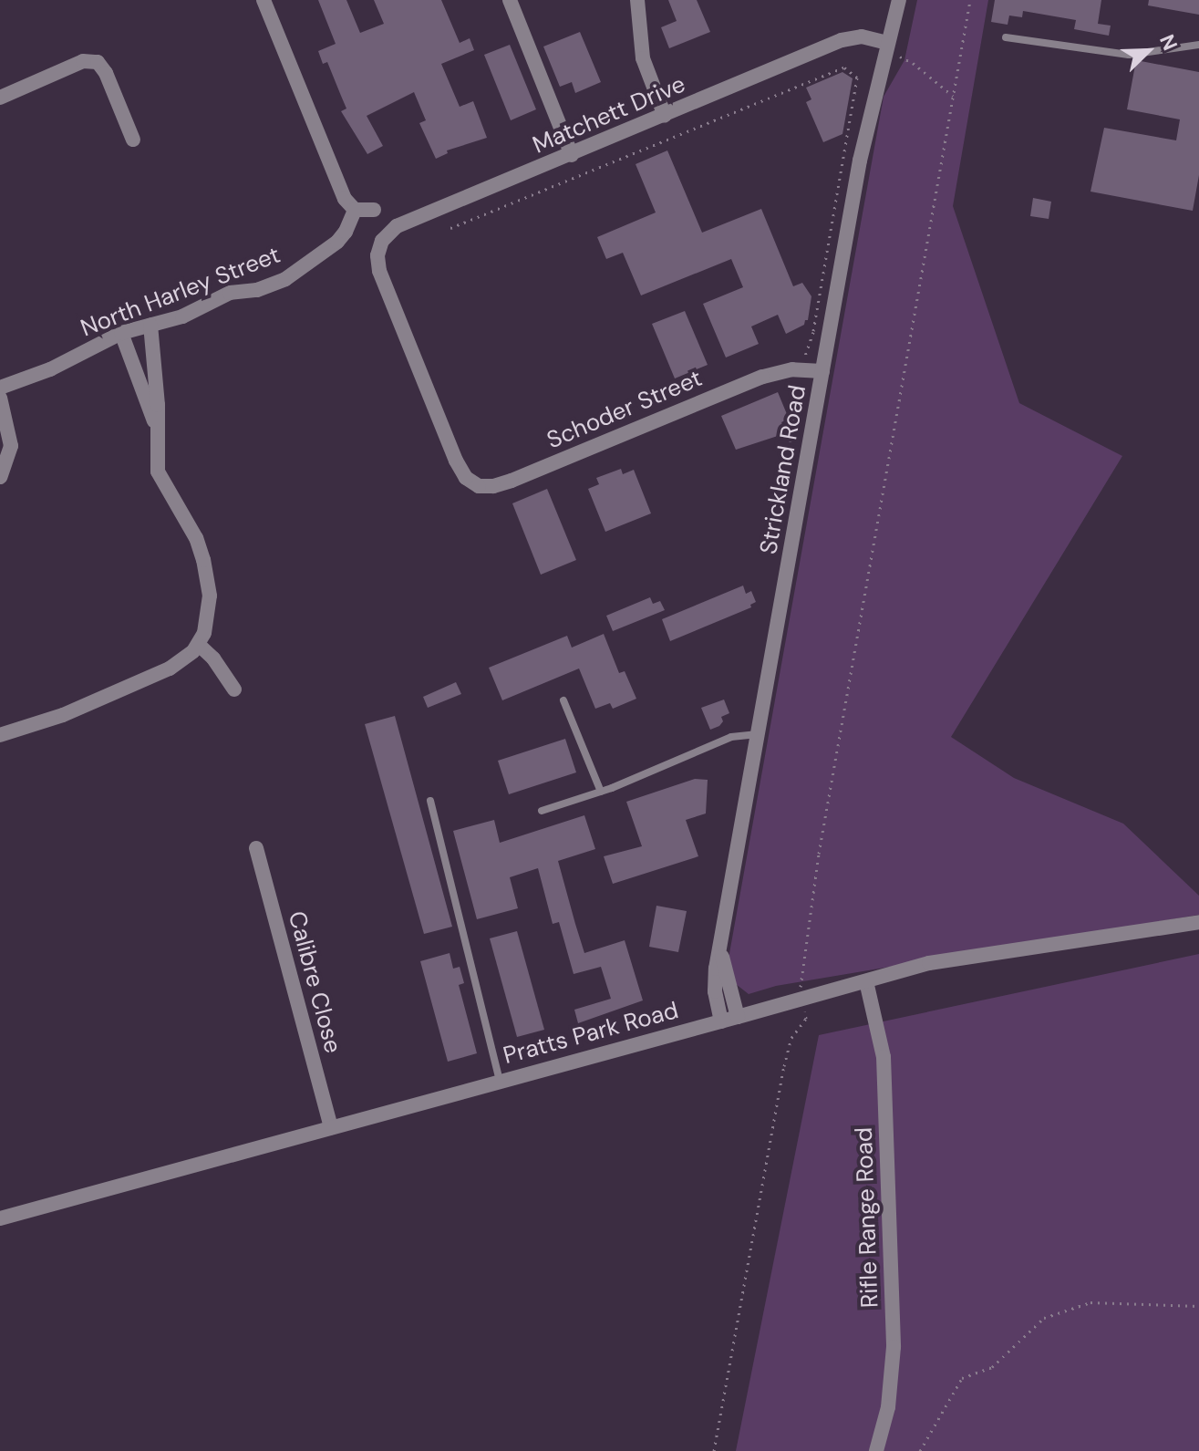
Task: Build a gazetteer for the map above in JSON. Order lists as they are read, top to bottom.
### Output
{
  "streets": {
    "street": [
      "Matchett Drive",
      "North Harley Street",
      "Schoder Street",
      "Strickland Road",
      "Calibre Close",
      "Pratts Park Road",
      "Rifle Range Road"
    ]
  },
  "crossings": [
    ["Matchett Drive", "Schoder Street"],
    ["Matchett Drive", "Strickland Road"],
    ["Schoder Street", "Strickland Road"],
    ["Strickland Road", "Pratts Park Road"],
    ["Calibre Close", "Pratts Park Road"],
    ["Pratts Park Road", "Rifle Range Road"]
  ],
  "north": "top right"
}
